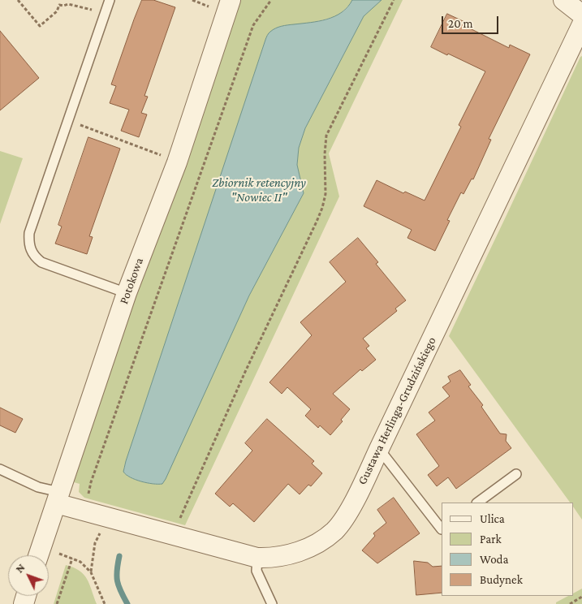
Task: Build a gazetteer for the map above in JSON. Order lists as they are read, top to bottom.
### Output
{
  "streets": {
    "street": ["Potokowa", "Gustawa Herlinga-Grudzińskiego"]
  },
  "crossings": [
    ["Potokowa", "Gustawa Herlinga-Grudzińskiego"]
  ],
  "water": ["Zbiornik retencyjny \"Nowiec II\""],
  "legend": [
    "Ulica",
    "Park",
    "Woda",
    "Budynek"
  ],
  "scale_bar": "20 m",
  "north": "top left"
}
